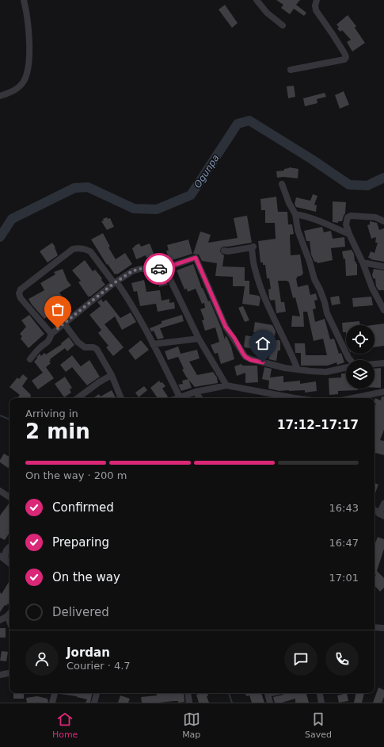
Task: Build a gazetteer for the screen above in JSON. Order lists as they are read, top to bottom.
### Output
{
  "water": ["Ogunpa"],
  "page": {
    "heading": ["2 min", "Arriving in", "17:12–17:17"],
    "panel": ["Jordan", "Courier · 4.7"],
    "bar": "On the way · 200 m",
    "list": [
      ["Confirmed", "16:43"],
      ["Preparing", "16:47"],
      ["On the way", "17:01"],
      "Delivered"
    ],
    "tabs": ["Home", "Map", "Saved"]
  }
}
